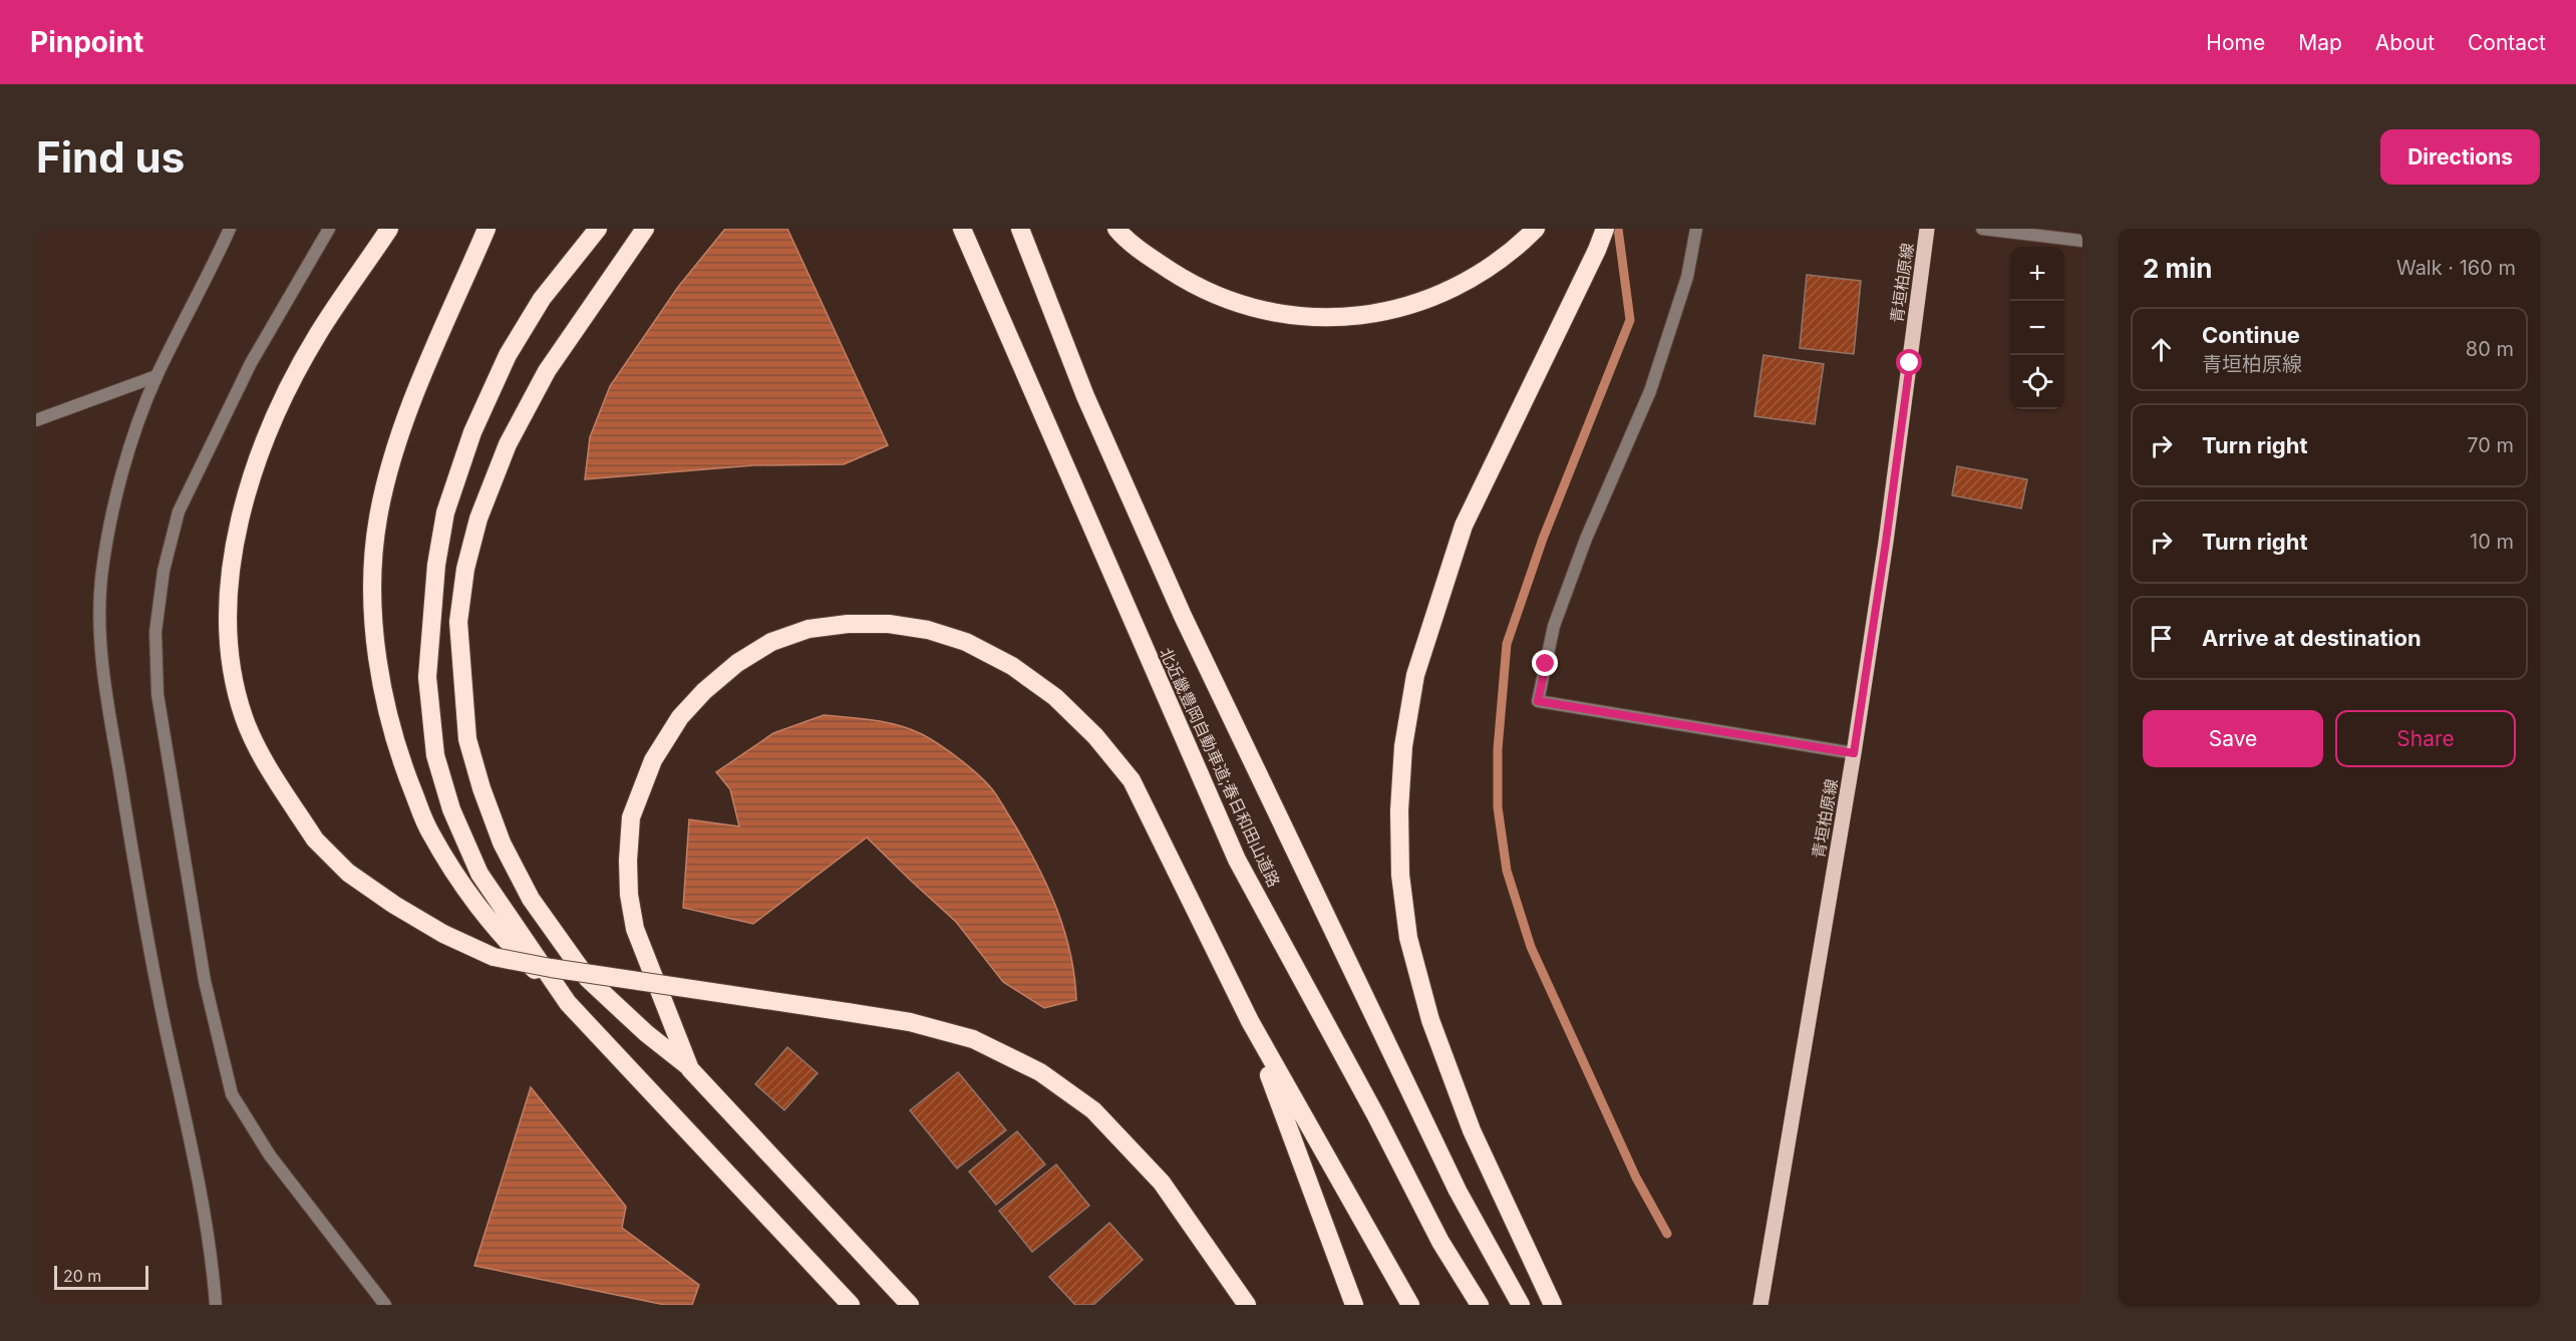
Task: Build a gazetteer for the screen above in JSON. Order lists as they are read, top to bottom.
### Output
{
  "streets": {
    "highway": ["北近畿豊岡自動車道;春日和田山道路"],
    "main road": ["青垣柏原線"]
  },
  "scale_bar": "20 m",
  "page": {
    "header": "Pinpoint",
    "nav": [
      "Home",
      "Map",
      "About",
      "Contact"
    ],
    "buttons": [
      "Directions",
      ["Save", "Share"]
    ],
    "title": "Find us",
    "heading": ["2 min", "Walk · 160 m"],
    "map_buttons": ["+", "−"],
    "list": [
      ["Continue", "青垣柏原線", "80 m"],
      ["Turn right", "70 m"],
      ["Turn right", "10 m"],
      "Arrive at destination"
    ],
    "scale": "20 m"
  }
}
